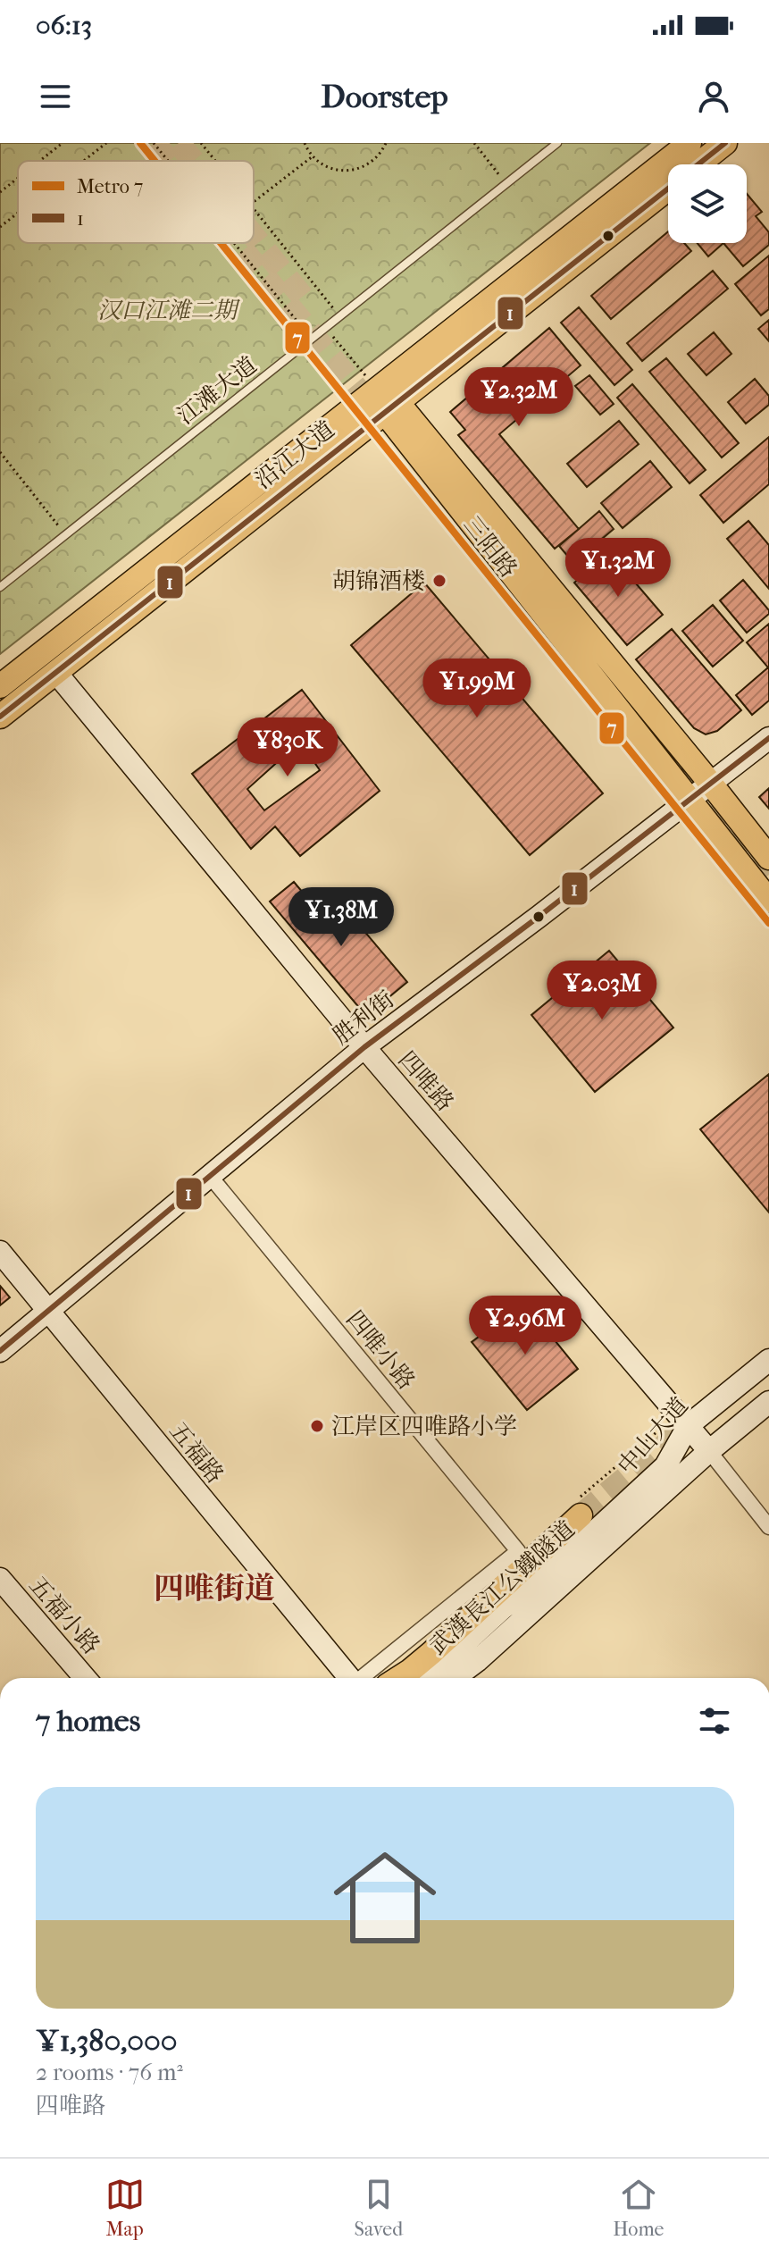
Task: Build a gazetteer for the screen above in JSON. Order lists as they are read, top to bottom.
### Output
{
  "streets": {
    "main road": ["沿江大道", "三阳路", "武漢長江公鐵隧道"],
    "street": [
      "胜利街",
      "四唯路",
      "四唯小路",
      "中山大道",
      "五福路",
      "五福小路"
    ],
    "lane": ["江滩大道"]
  },
  "crossings": [
    ["沿江大道", "三阳路"],
    ["沿江大道", "四唯路"],
    ["三阳路", "胜利街"],
    ["胜利街", "四唯路"],
    ["胜利街", "四唯小路"],
    ["胜利街", "五福路"],
    ["四唯路", "中山大道"]
  ],
  "districts": ["四唯街道"],
  "parks": ["汉口江滩二期"],
  "places": ["胡锦酒楼", "江岸区四唯路小学"],
  "lines": ["metro line 7", "transit line 1"],
  "legend": ["Metro 7", "1"],
  "page": {
    "status": "06:13",
    "header": "Doorstep",
    "price": [
      "¥2.32M",
      "¥1.32M",
      "¥1.99M",
      "¥830K",
      "¥1.38M",
      "¥2.03M",
      "¥2.96M"
    ],
    "heading": "7 homes",
    "list": [
      {
        "name": "¥1,380,000",
        "note": "2 rooms · 76 m² · 四唯路"
      }
    ],
    "tabs": ["Map", "Saved", "Home"]
  }
}
